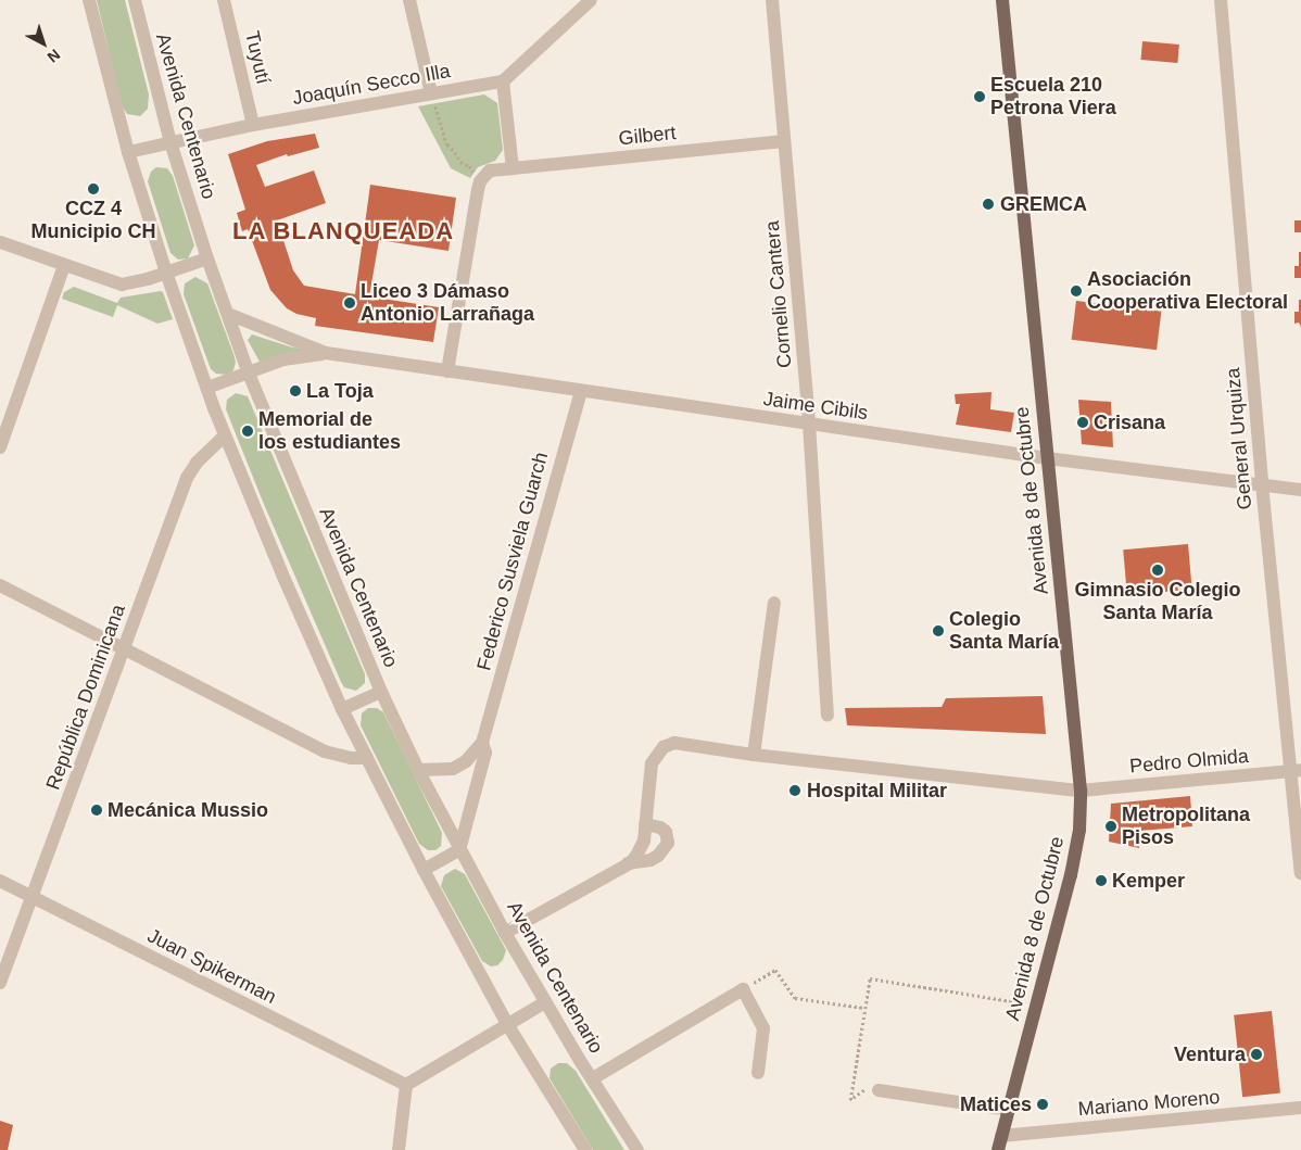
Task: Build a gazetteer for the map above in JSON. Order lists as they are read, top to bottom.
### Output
{
  "streets": {
    "main road": ["Avenida 8 de Octubre"],
    "street": [
      "Tuyutí",
      "Joaquín Secco Illa",
      "Avenida Centenario",
      "Gilbert",
      "Cornelio Cantera",
      "Jaime Cibils",
      "General Urquiza",
      "Federico Susviela Guarch",
      "República Dominicana",
      "Pedro Olmida",
      "Juan Spikerman",
      "Mariano Moreno"
    ]
  },
  "crossings": [
    ["Tuyutí", "Joaquín Secco Illa"],
    ["Joaquín Secco Illa", "Avenida Centenario"],
    ["Avenida Centenario", "Jaime Cibils"],
    ["Avenida Centenario", "Federico Susviela Guarch"],
    ["Gilbert", "Cornelio Cantera"],
    ["Cornelio Cantera", "Jaime Cibils"],
    ["Jaime Cibils", "General Urquiza"],
    ["Jaime Cibils", "Avenida 8 de Octubre"],
    ["Jaime Cibils", "Federico Susviela Guarch"],
    ["General Urquiza", "Pedro Olmida"],
    ["Avenida 8 de Octubre", "Pedro Olmida"],
    ["Avenida 8 de Octubre", "Mariano Moreno"],
    ["República Dominicana", "Juan Spikerman"]
  ],
  "districts": ["LA BLANQUEADA"],
  "places": [
    "Escuela 210 Petrona Viera",
    "CCZ 4 Municipio CH",
    "GREMCA",
    "Asociación Cooperativa Electoral",
    "Liceo 3 Dámaso Antonio Larrañaga",
    "La Toja",
    "Crisana",
    "Memorial de los estudiantes",
    "Gimnasio Colegio Santa María",
    "Colegio Santa María",
    "Hospital Militar",
    "Mecánica Mussio",
    "Metropolitana Pisos",
    "Kemper",
    "Ventura",
    "Matices"
  ],
  "north": "bottom right"
}
